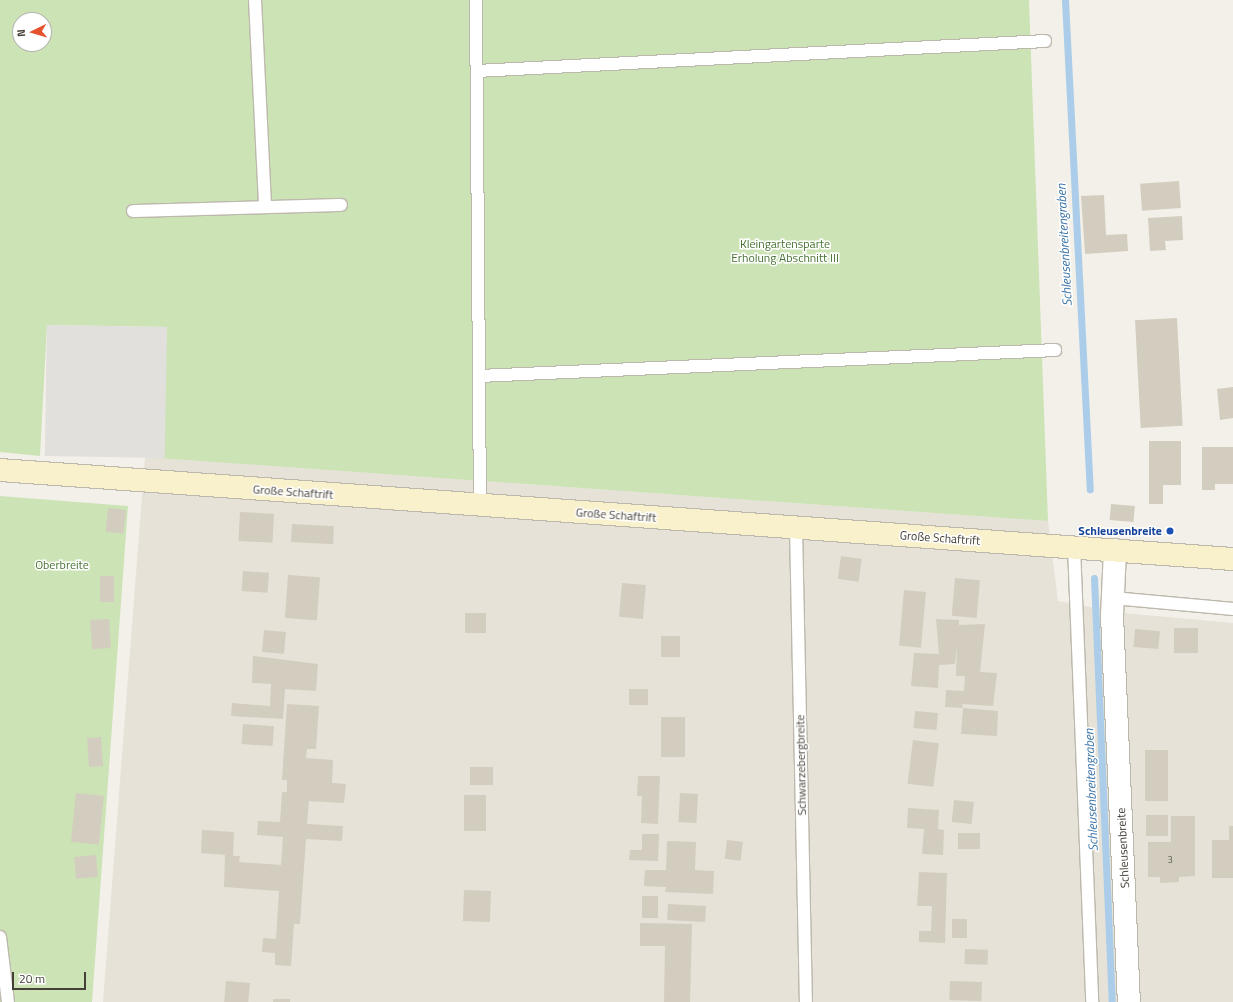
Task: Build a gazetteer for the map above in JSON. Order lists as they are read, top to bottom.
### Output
{
  "streets": {
    "street": ["Große Schaftrift", "Schleusenbreite"],
    "lane": ["Schwarzebergbreite"]
  },
  "crossings": [
    ["Große Schaftrift", "Schwarzebergbreite"],
    ["Große Schaftrift", "Schleusenbreite"]
  ],
  "water": ["Schleusenbreitengraben"],
  "parks": ["Kleingartensparte Erholung Abschnitt III", "Oberbreite"],
  "places": ["Schleusenbreite"],
  "house_numbers": ["3"],
  "scale_bar": "20 m",
  "north": "left"
}
